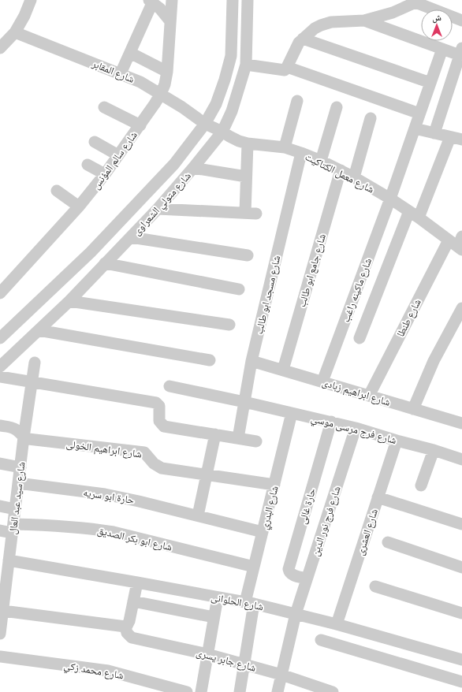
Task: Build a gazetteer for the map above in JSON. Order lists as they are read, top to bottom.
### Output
{
  "streets": {
    "street": [
      "شارع المقابر",
      "شارع سالم المؤنس",
      "شارع معمل الكتاكيت",
      "شارع متولي الشعراوى",
      "شارع جامع ابو طالب",
      "شارع ماكينه راغب",
      "شارع مسجد ابو طالب",
      "شارع طنطا",
      "شارع ابراهيم زبادى",
      "شارع فرج مرسى موسي",
      "شارع ابراهيم الخولى",
      "حارة ابو سريه",
      "شارع سيد عبد العال",
      "حارة غالى",
      "شارع البدري",
      "شارع فرج نور الدين",
      "شارع العشرى",
      "شارع ابو بكر الصديق",
      "شارع الحلوانى",
      "شارع جابر يسرى",
      "شارع محمد زكي"
    ]
  },
  "crossings": [
    ["شارع المقابر", "شارع سالم المؤنس"],
    ["شارع المقابر", "شارع معمل الكتاكيت"],
    ["شارع المقابر", "شارع متولي الشعراوى"],
    ["شارع معمل الكتاكيت", "شارع متولي الشعراوى"],
    ["شارع معمل الكتاكيت", "شارع جامع ابو طالب"],
    ["شارع معمل الكتاكيت", "شارع ماكينه راغب"],
    ["شارع معمل الكتاكيت", "شارع مسجد ابو طالب"],
    ["شارع معمل الكتاكيت", "شارع طنطا"],
    ["شارع جامع ابو طالب", "شارع ابراهيم زبادى"],
    ["شارع ماكينه راغب", "شارع ابراهيم زبادى"],
    ["شارع مسجد ابو طالب", "شارع ابراهيم زبادى"],
    ["شارع مسجد ابو طالب", "شارع فرج مرسى موسي"],
    ["شارع طنطا", "شارع ابراهيم زبادى"],
    ["شارع فرج مرسى موسي", "حارة غالى"],
    ["شارع فرج مرسى موسي", "شارع البدري"],
    ["شارع فرج مرسى موسي", "شارع فرج نور الدين"],
    ["شارع فرج مرسى موسي", "شارع العشرى"],
    ["شارع ابراهيم الخولى", "شارع سيد عبد العال"],
    ["شارع ابراهيم الخولى", "شارع البدري"],
    ["حارة ابو سريه", "شارع سيد عبد العال"],
    ["حارة ابو سريه", "شارع البدري"],
    ["شارع سيد عبد العال", "شارع ابو بكر الصديق"],
    ["شارع سيد عبد العال", "شارع الحلوانى"],
    ["حارة غالى", "شارع فرج نور الدين"],
    ["شارع البدري", "شارع ابو بكر الصديق"],
    ["شارع البدري", "شارع الحلوانى"],
    ["شارع البدري", "شارع جابر يسرى"],
    ["شارع فرج نور الدين", "شارع الحلوانى"],
    ["شارع فرج نور الدين", "شارع جابر يسرى"],
    ["شارع العشرى", "شارع الحلوانى"]
  ],
  "north": "top"
}
